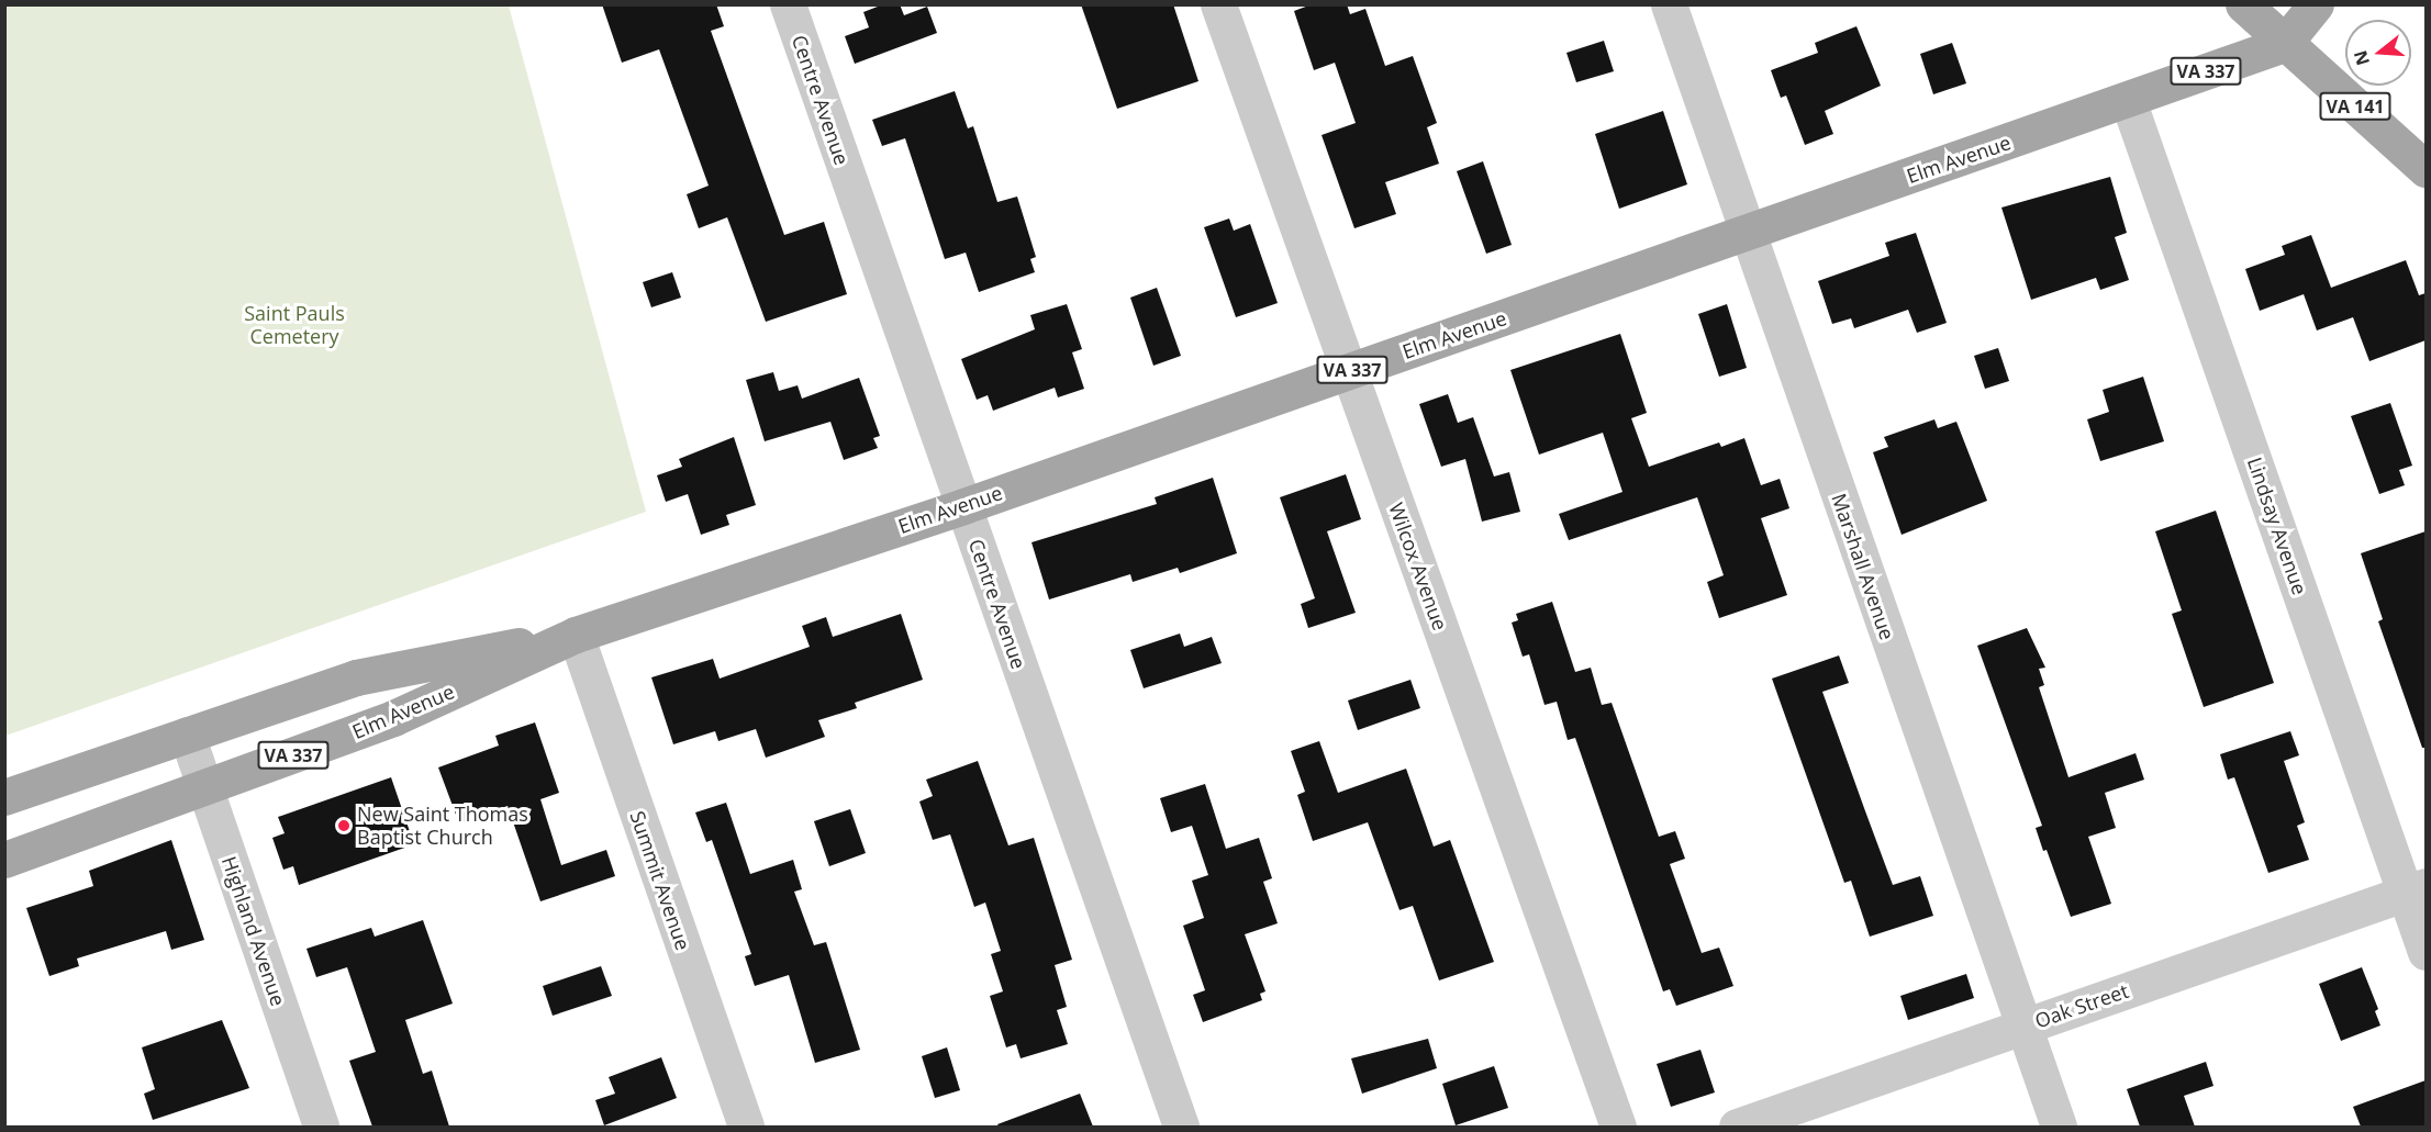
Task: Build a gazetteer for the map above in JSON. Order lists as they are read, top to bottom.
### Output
{
  "streets": {
    "main road": ["VA 337", "VA 141", "Elm Avenue"],
    "street": [
      "Centre Avenue",
      "Lindsay Avenue",
      "Wilcox Avenue",
      "Marshall Avenue",
      "Summit Avenue",
      "Highland Avenue",
      "Oak Street"
    ]
  },
  "crossings": [
    ["Centre Avenue", "Elm Avenue"],
    ["VA 141", "Elm Avenue"],
    ["Elm Avenue", "Lindsay Avenue"],
    ["Elm Avenue", "Wilcox Avenue"],
    ["Elm Avenue", "Marshall Avenue"],
    ["Elm Avenue", "Summit Avenue"],
    ["Elm Avenue", "Highland Avenue"],
    ["Lindsay Avenue", "Oak Street"],
    ["Marshall Avenue", "Oak Street"]
  ],
  "parks": ["Saint Pauls Cemetery"],
  "places": ["New Saint Thomas Baptist Church"],
  "north": "left"
}
